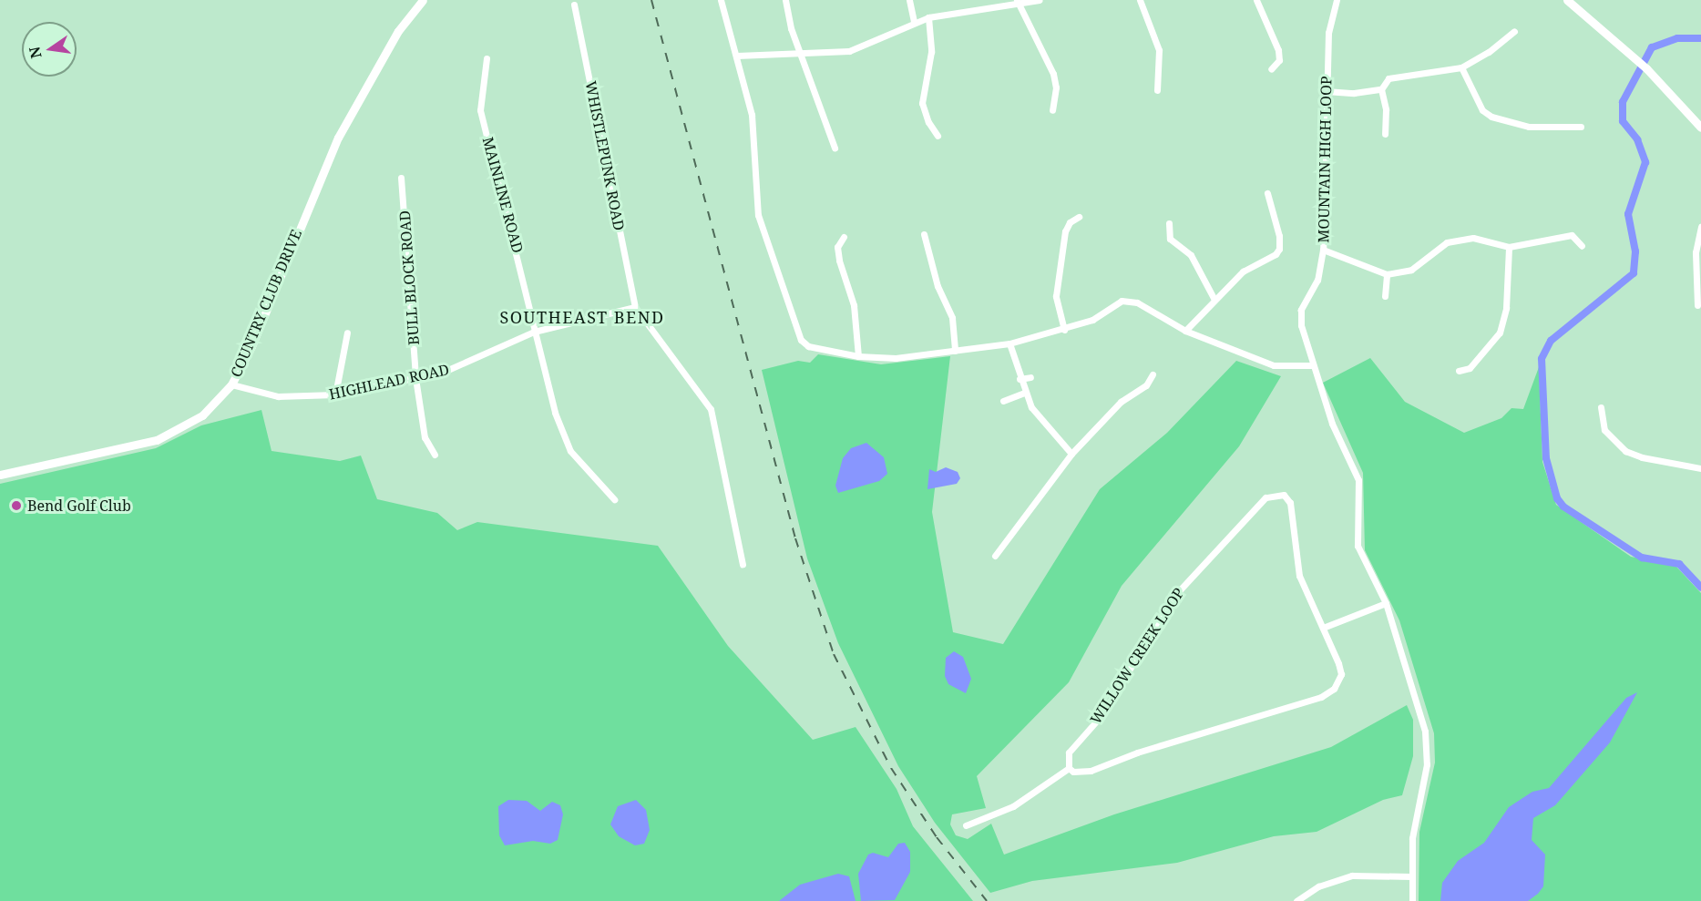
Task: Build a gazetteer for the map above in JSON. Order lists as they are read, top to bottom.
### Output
{
  "streets": {
    "street": [
      "WHISTLEPUNK ROAD",
      "MOUNTAIN HIGH LOOP",
      "MAINLINE ROAD",
      "BULL BLOCK ROAD",
      "COUNTRY CLUB DRIVE",
      "HIGHLEAD ROAD",
      "WILLOW CREEK LOOP"
    ]
  },
  "crossings": [
    ["WHISTLEPUNK ROAD", "HIGHLEAD ROAD"],
    ["MAINLINE ROAD", "HIGHLEAD ROAD"],
    ["BULL BLOCK ROAD", "HIGHLEAD ROAD"],
    ["COUNTRY CLUB DRIVE", "HIGHLEAD ROAD"]
  ],
  "districts": ["SOUTHEAST BEND"],
  "places": ["Bend Golf Club"],
  "north": "left"
}
